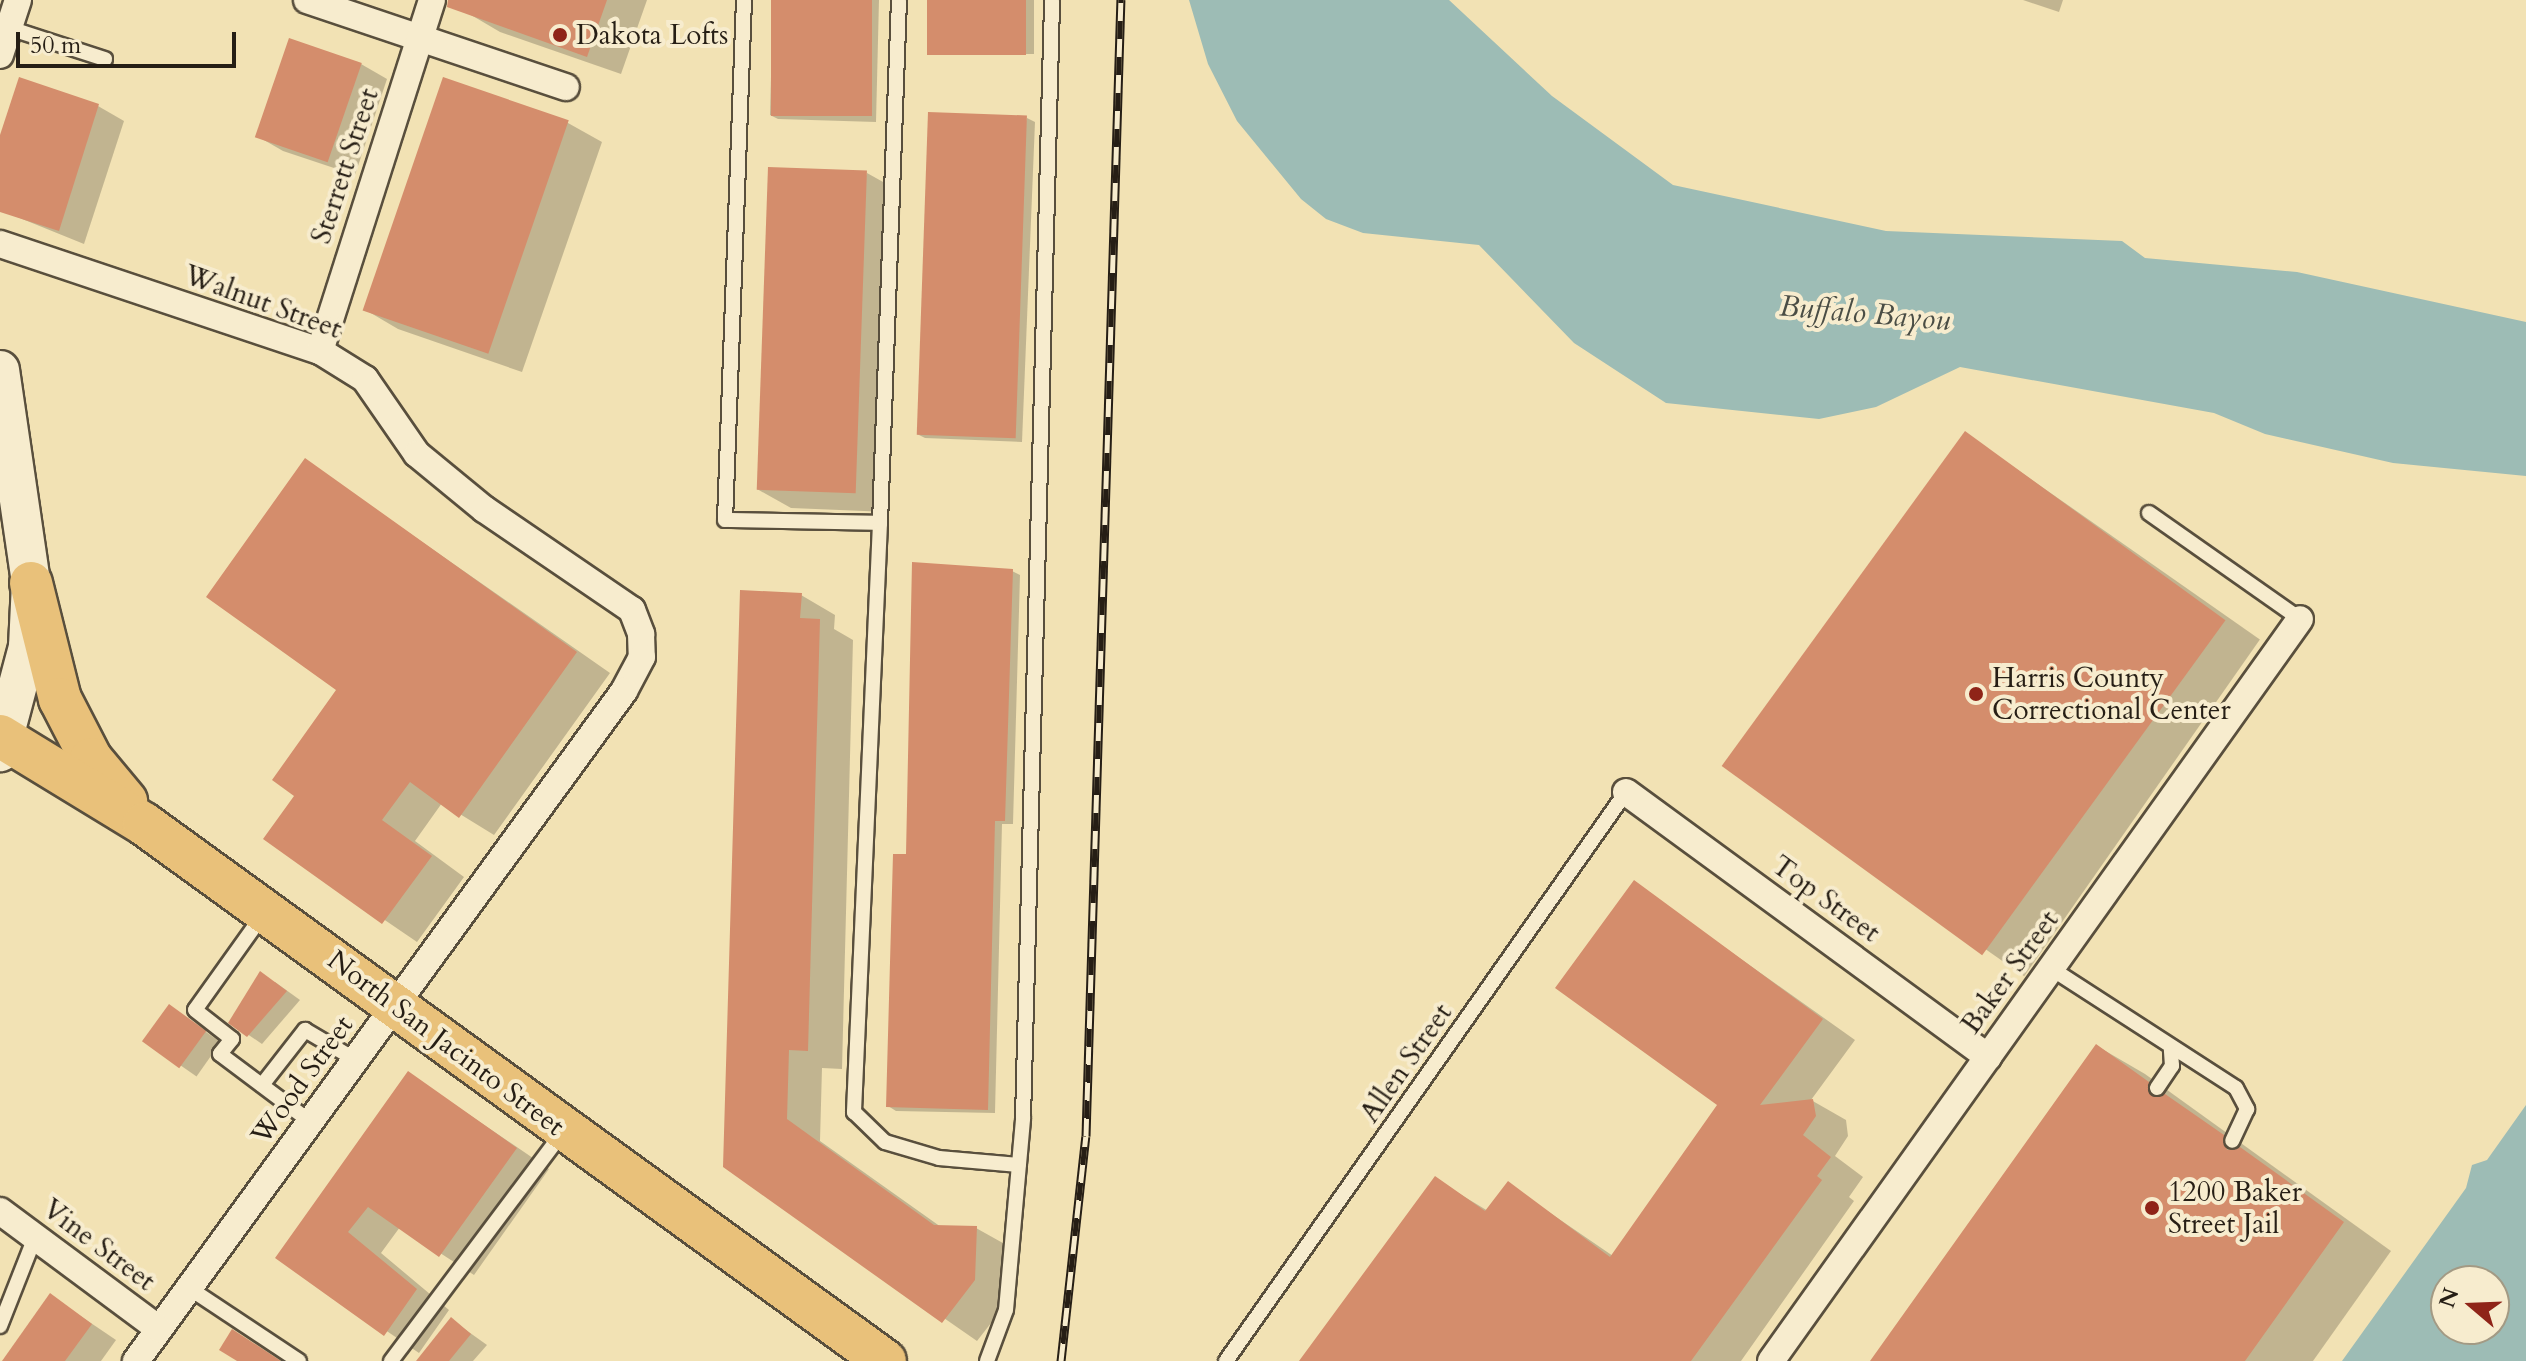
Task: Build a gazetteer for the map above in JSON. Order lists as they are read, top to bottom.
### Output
{
  "streets": {
    "main road": ["North San Jacinto Street"],
    "street": [
      "Sterrett Street",
      "Walnut Street",
      "Top Street",
      "Baker Street",
      "Wood Street",
      "Vine Street"
    ],
    "lane": ["Allen Street"]
  },
  "crossings": [
    ["Sterrett Street", "Walnut Street"],
    ["Walnut Street", "Wood Street"],
    ["Top Street", "Baker Street"],
    ["Top Street", "Allen Street"],
    ["North San Jacinto Street", "Wood Street"],
    ["Wood Street", "Vine Street"]
  ],
  "water": ["Buffalo Bayou"],
  "places": ["Dakota Lofts", "Harris County Correctional Center", "1200 Baker Street Jail"],
  "scale_bar": "50 m",
  "north": "left"
}
